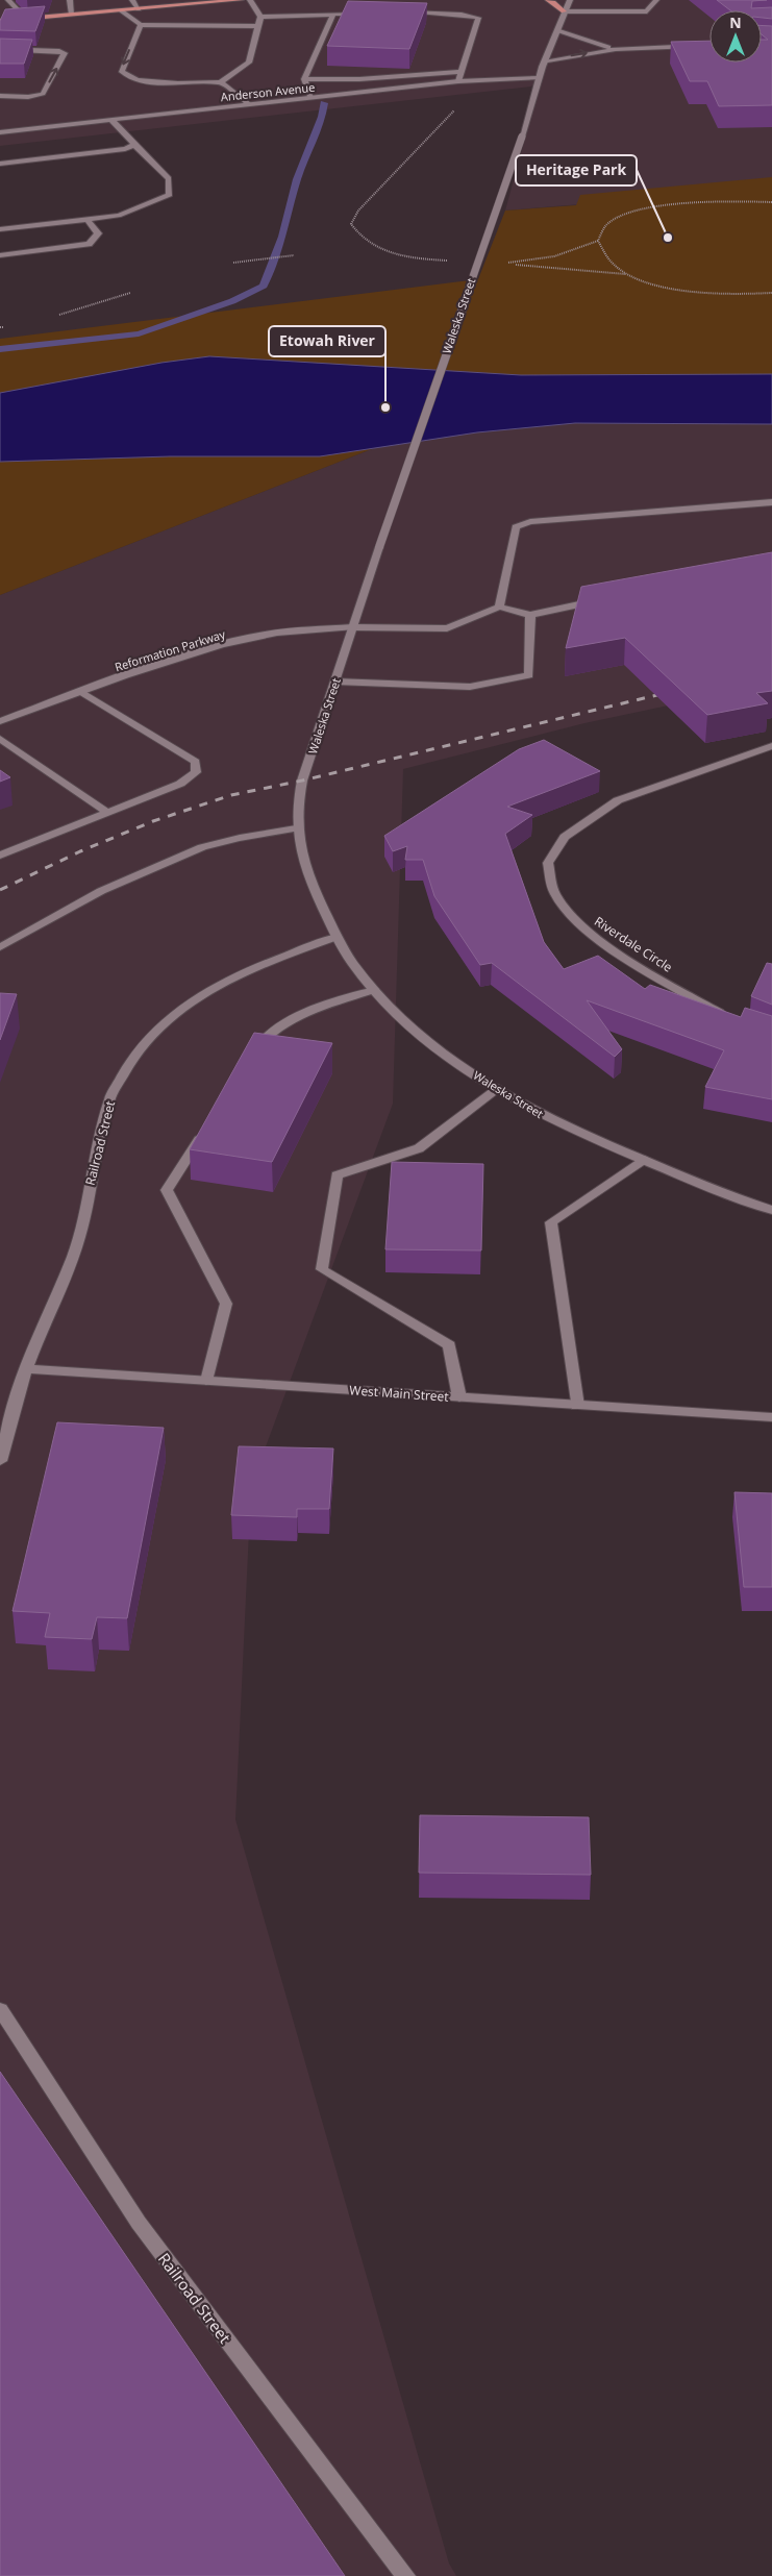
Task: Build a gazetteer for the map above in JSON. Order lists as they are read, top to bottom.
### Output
{
  "streets": {
    "street": [
      "Anderson Avenue",
      "Waleska Street",
      "Reformation Parkway",
      "Riverdale Circle",
      "Railroad Street",
      "West Main Street"
    ]
  },
  "crossings": [
    ["Anderson Avenue", "Waleska Street"],
    ["Waleska Street", "Reformation Parkway"],
    ["Waleska Street", "Railroad Street"],
    ["Railroad Street", "West Main Street"]
  ],
  "places": ["Heritage Park", "Etowah River"],
  "north": "top"
}
